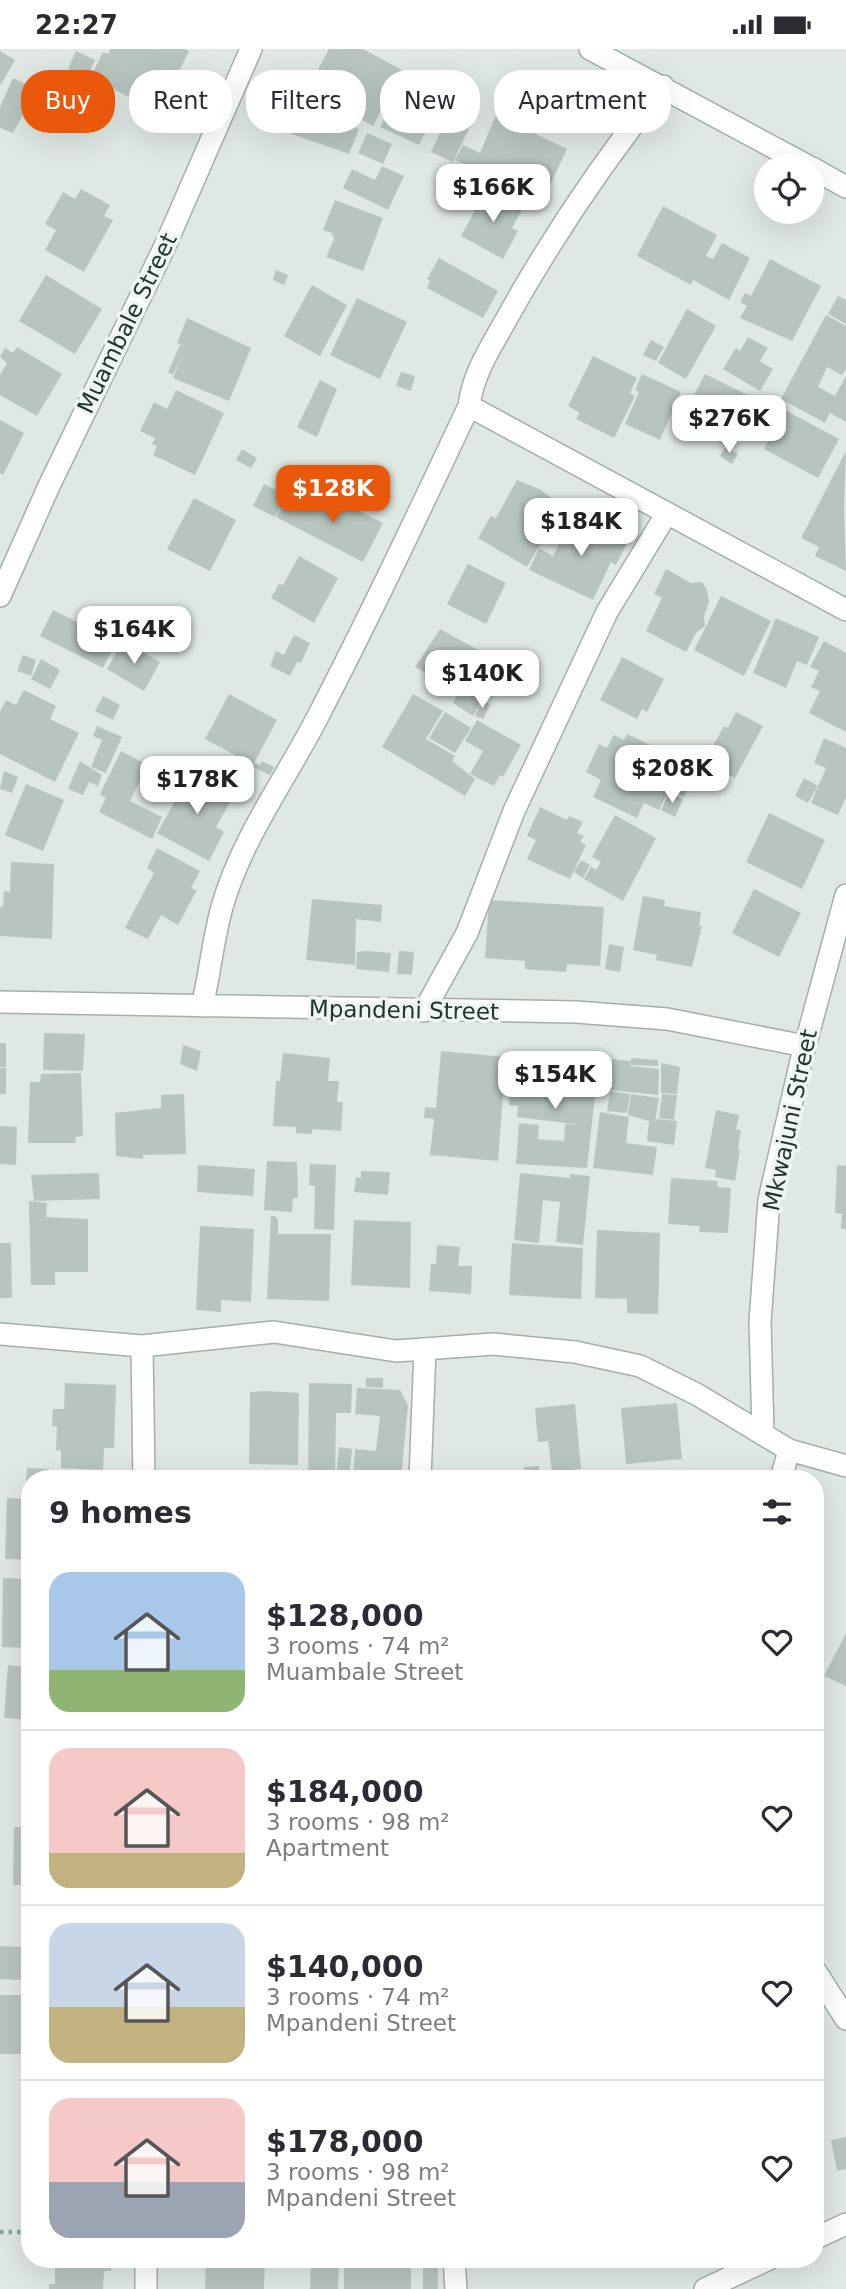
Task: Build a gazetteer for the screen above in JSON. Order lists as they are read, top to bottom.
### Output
{
  "streets": {
    "street": ["Muambale Street", "Mpandeni Street", "Mkwajuni Street"]
  },
  "crossings": [
    ["Mpandeni Street", "Mkwajuni Street"]
  ],
  "page": {
    "status": "22:27",
    "chip": [
      "Buy",
      "Rent",
      "Filters",
      "New",
      "Apartment"
    ],
    "price": [
      "$166K",
      "$276K",
      "$128K",
      "$184K",
      "$164K",
      "$140K",
      "$208K",
      "$178K",
      "$154K"
    ],
    "heading": "9 homes",
    "list": [
      {
        "name": "$128,000",
        "note": "3 rooms · 74 m² · Muambale Street"
      },
      {
        "name": "$184,000",
        "note": "3 rooms · 98 m² · Apartment"
      },
      {
        "name": "$140,000",
        "note": "3 rooms · 74 m² · Mpandeni Street"
      },
      {
        "name": "$178,000",
        "note": "3 rooms · 98 m² · Mpandeni Street"
      }
    ]
  }
}
